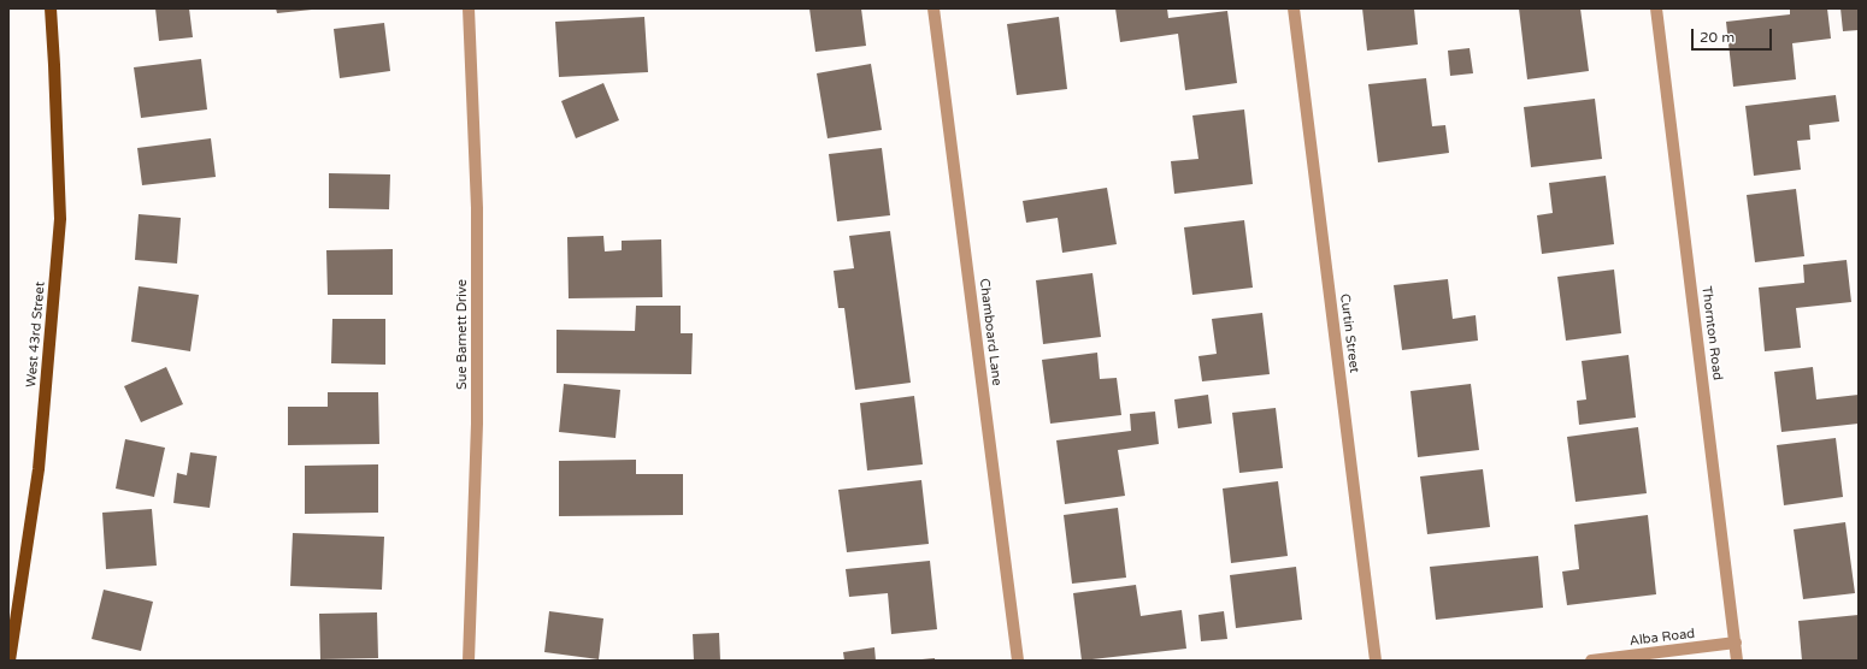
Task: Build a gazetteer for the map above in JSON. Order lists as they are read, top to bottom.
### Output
{
  "streets": {
    "main road": ["West 43rd Street"],
    "street": [
      "Chamboard Lane",
      "Curtin Street",
      "Thornton Road",
      "Sue Barnett Drive",
      "Alba Road"
    ]
  },
  "crossings": [
    ["Thornton Road", "Alba Road"]
  ],
  "scale_bar": "20 m"
}
